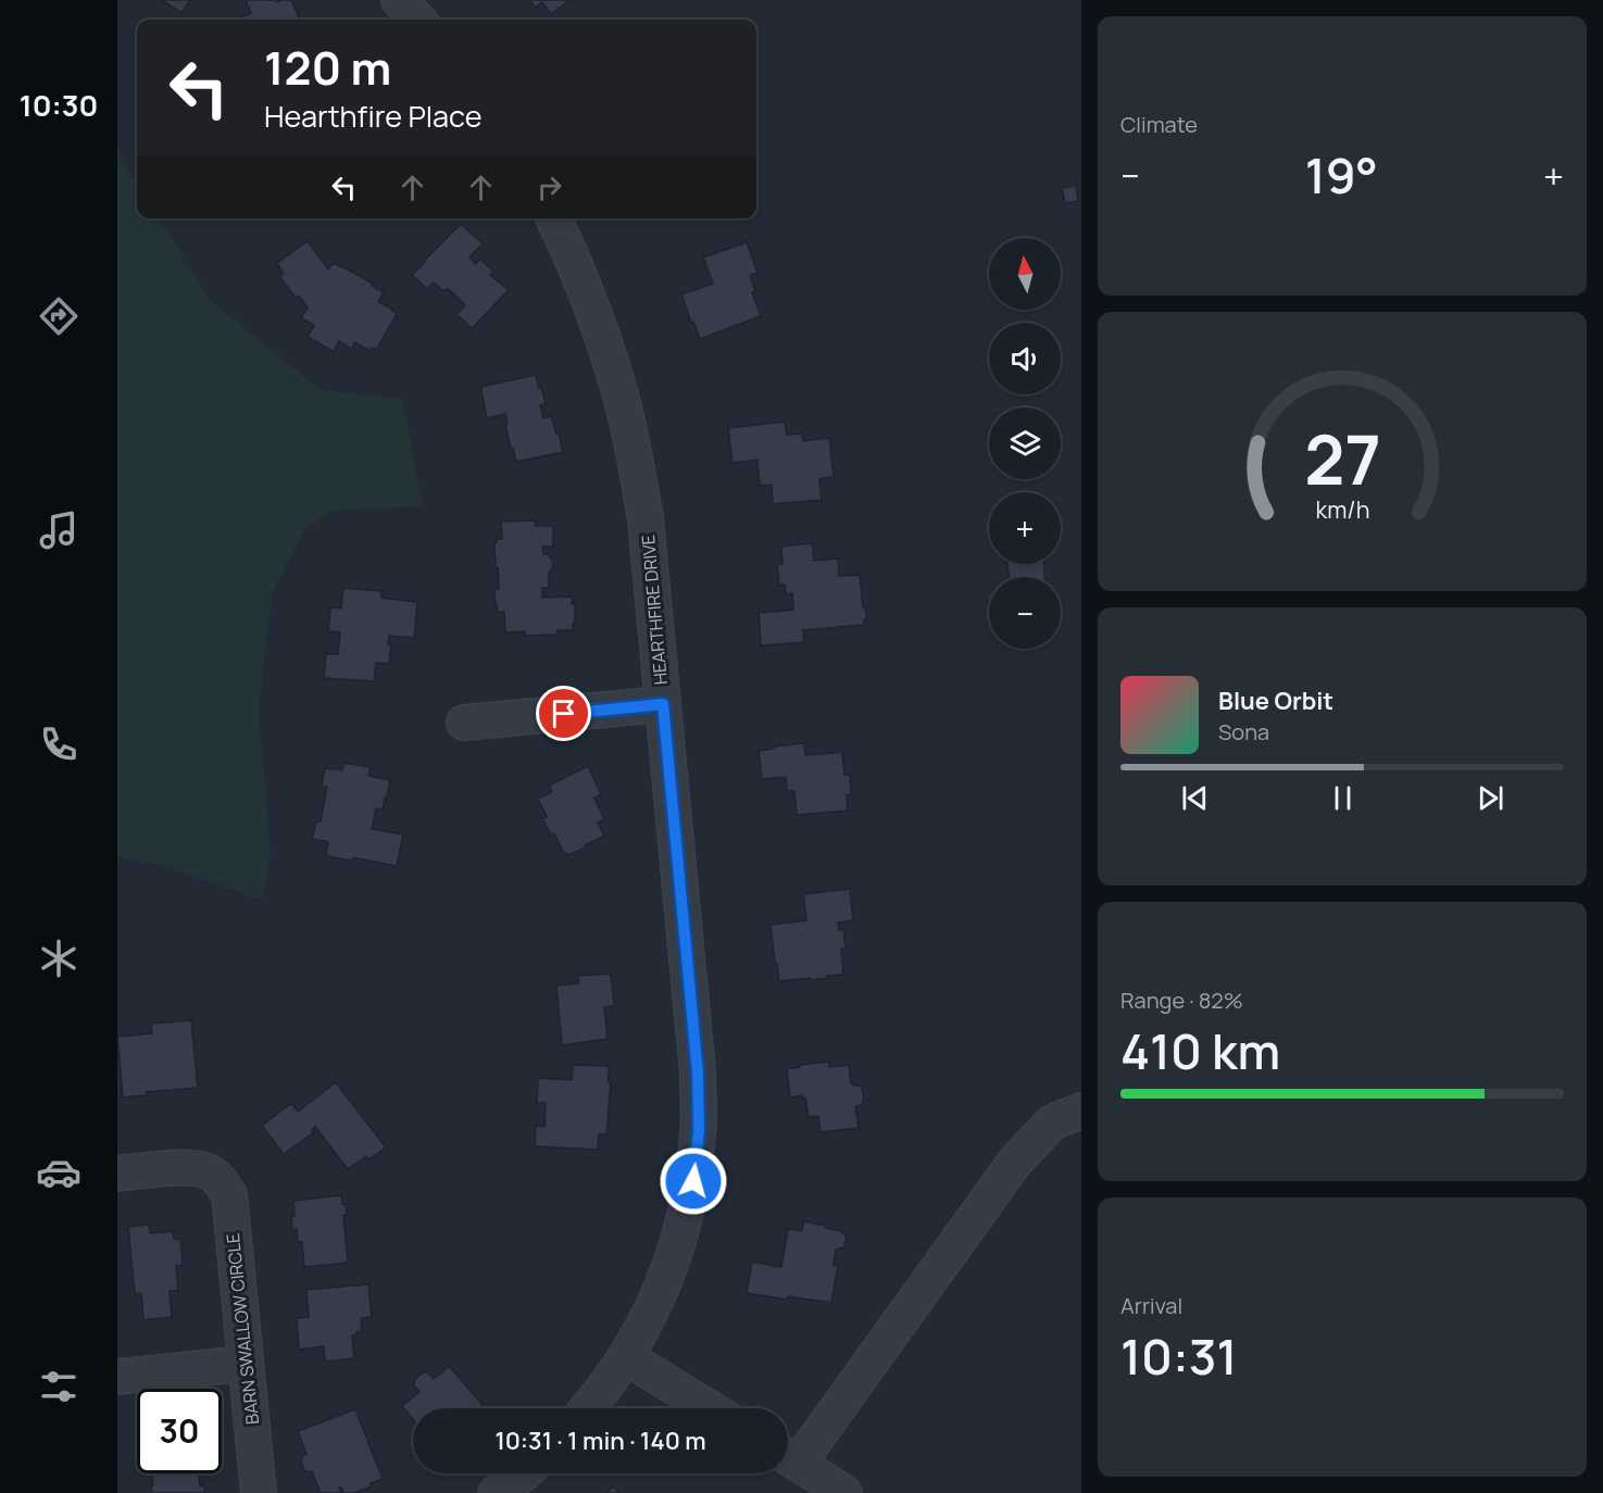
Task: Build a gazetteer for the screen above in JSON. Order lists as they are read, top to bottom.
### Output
{
  "streets": {
    "street": ["HEARTHFIRE DRIVE", "BARN SWALLOW CIRCLE"]
  },
  "north": "top",
  "page": {
    "tabs": "10:30",
    "tile": [
      "Climate",
      ["Range · 82%", "410 km"],
      ["Arrival", "10:31"]
    ],
    "turn": ["120 m", "Hearthfire Place"],
    "heat": ["−", "19°", "+"],
    "map_buttons": ["+", "−"],
    "song": ["Blue Orbit", "Sona"],
    "limit": "30",
    "trip": "10:31 · 1 min · 140 m",
    "gauge": ["27", "km/h"]
  }
}
